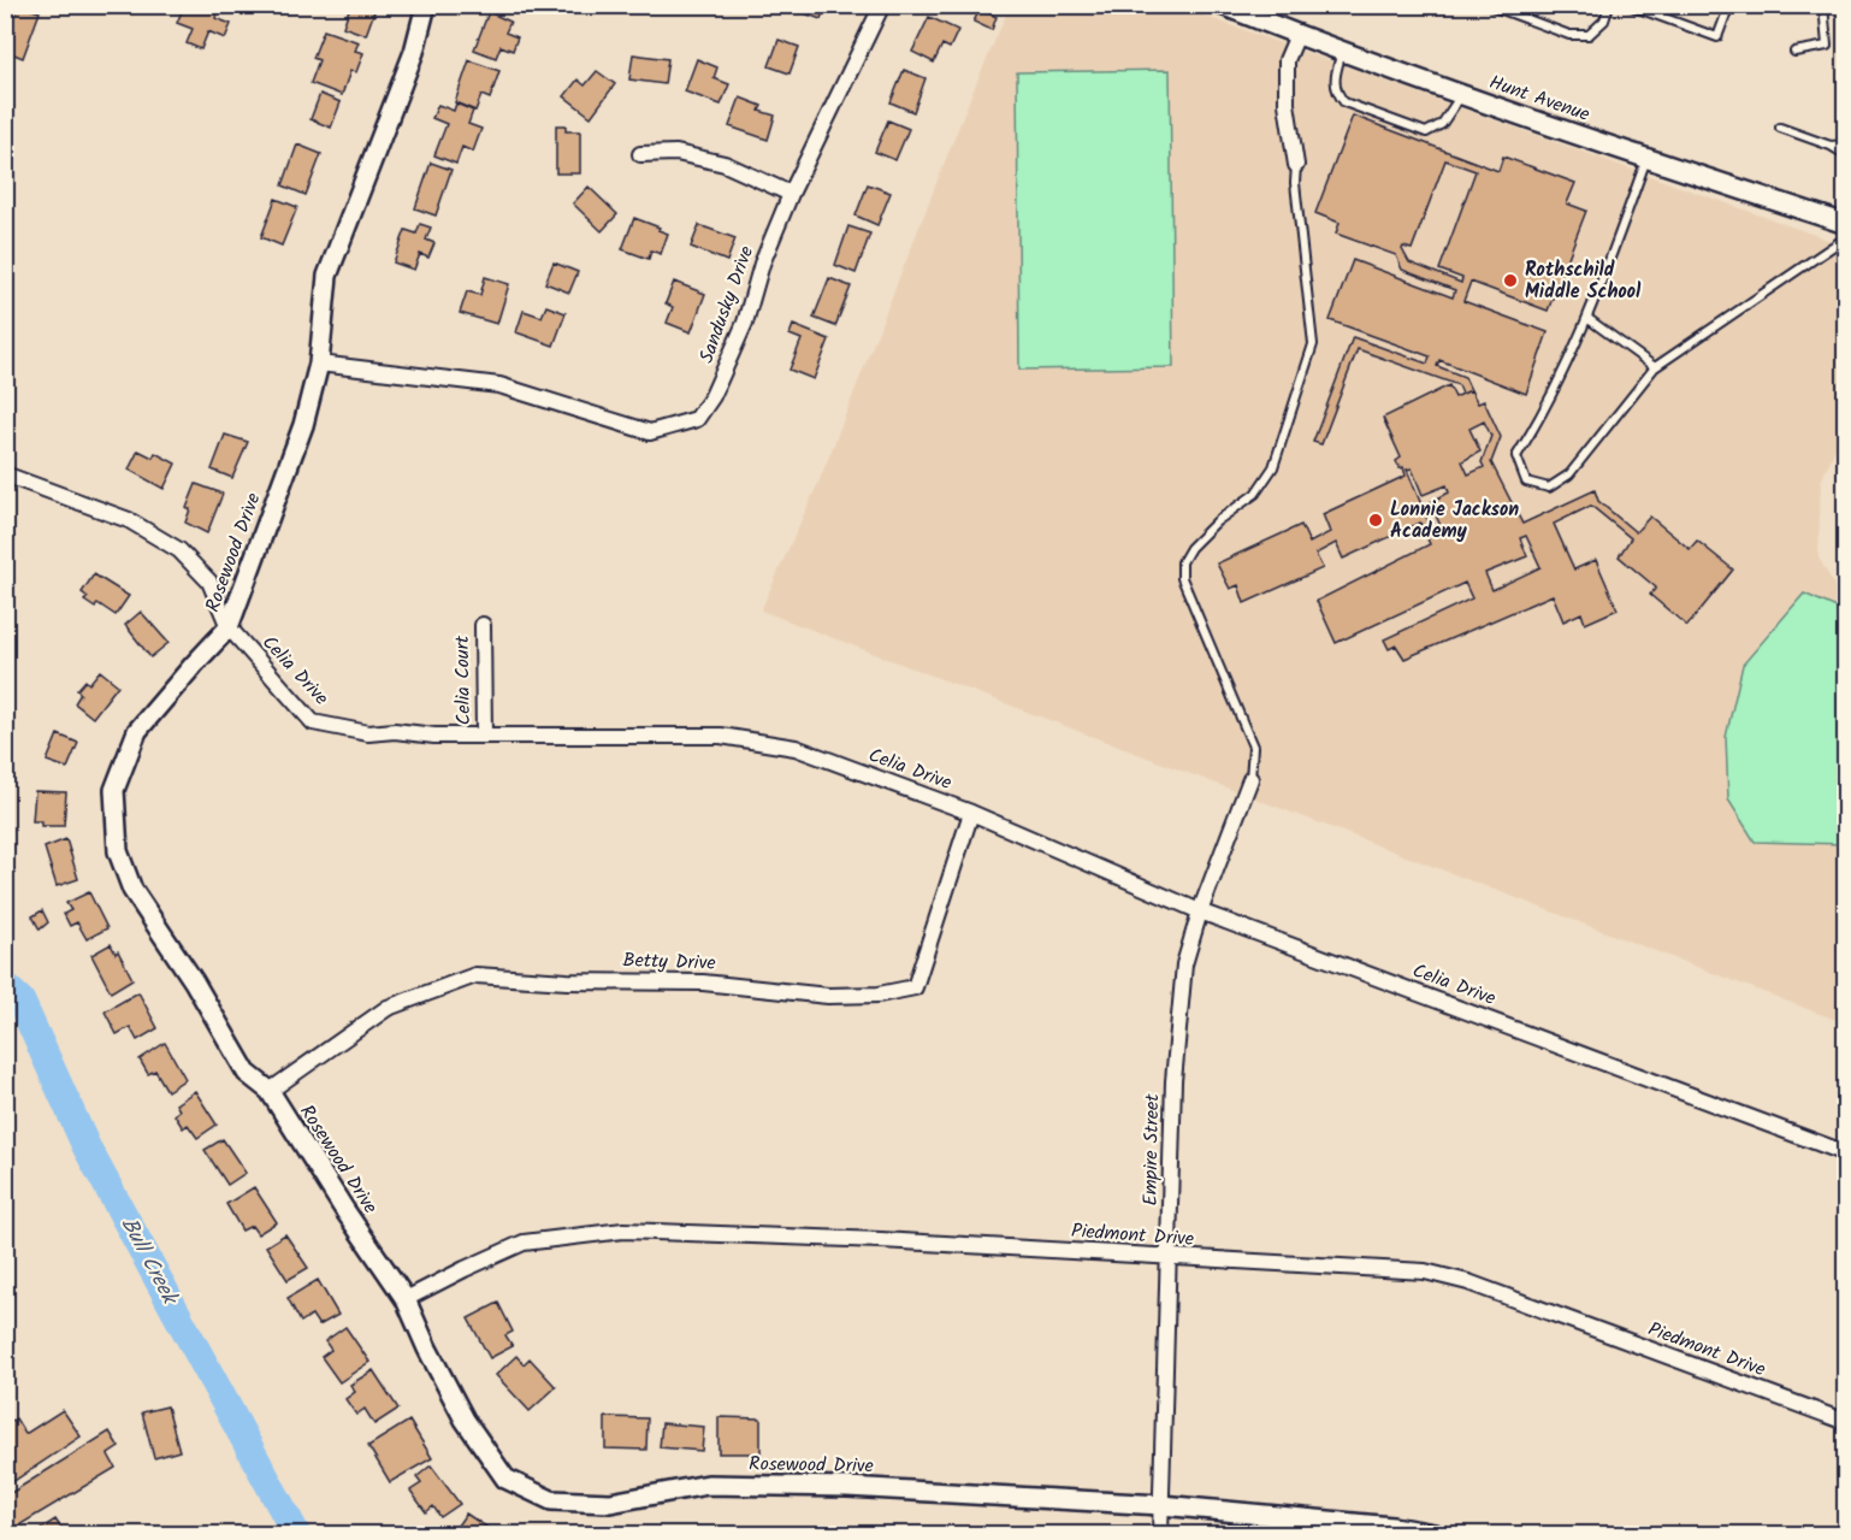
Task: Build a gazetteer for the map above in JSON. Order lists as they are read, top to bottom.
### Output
{
  "streets": {
    "street": [
      "Hunt Avenue",
      "Sandusky Drive",
      "Rosewood Drive",
      "Celia Drive",
      "Celia Court",
      "Betty Drive",
      "Empire Street",
      "Piedmont Drive"
    ]
  },
  "crossings": [
    ["Sandusky Drive", "Rosewood Drive"],
    ["Rosewood Drive", "Celia Drive"],
    ["Rosewood Drive", "Betty Drive"],
    ["Rosewood Drive", "Empire Street"],
    ["Rosewood Drive", "Piedmont Drive"],
    ["Celia Drive", "Celia Court"],
    ["Celia Drive", "Betty Drive"],
    ["Celia Drive", "Empire Street"],
    ["Empire Street", "Piedmont Drive"]
  ],
  "water": ["Bull Creek"],
  "places": ["Rothschild Middle School", "Lonnie Jackson Academy"]
}
